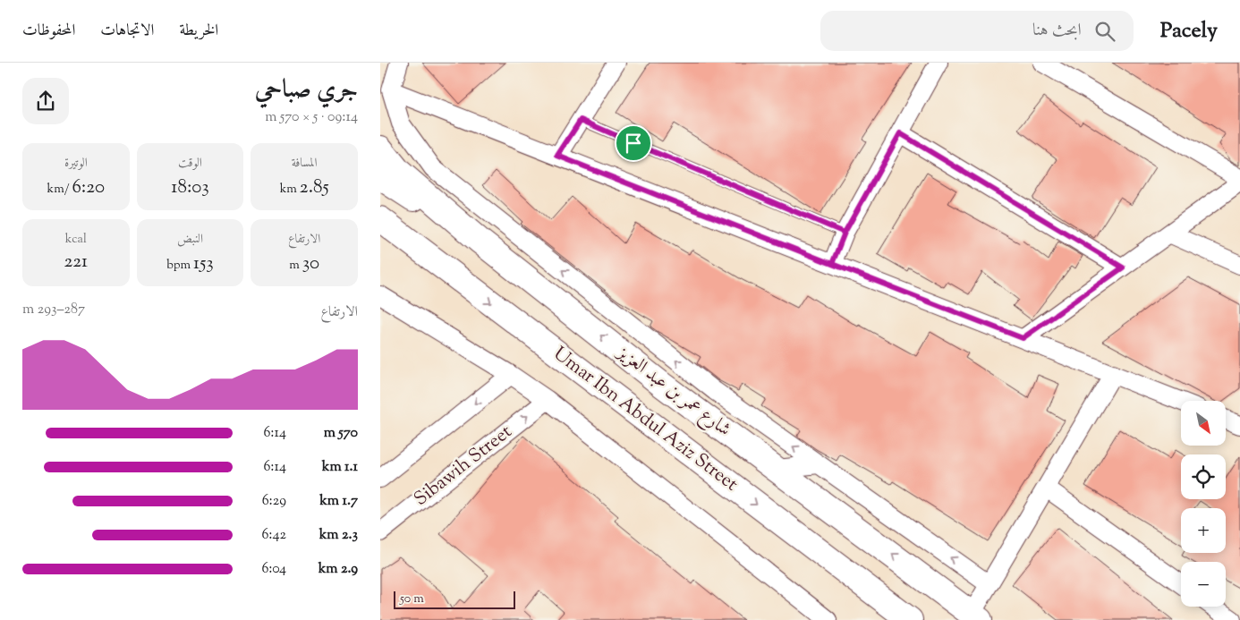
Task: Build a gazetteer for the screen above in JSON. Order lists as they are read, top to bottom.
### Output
{
  "streets": {
    "main road": ["شارع عمر بن عبد العزيز", "Umar Ibn Abdul Aziz Street"],
    "street": ["Sibawih Street"]
  },
  "one_way": ["شارع عمر بن عبد العزيز", "Umar Ibn Abdul Aziz Street"],
  "scale_bar": "50 m",
  "north": "bottom right",
  "page": {
    "header": "Pacely",
    "search": "ابحث هنا",
    "nav": ["الخريطة", "الاتجاهات", "المحفوظات"],
    "heading": ["جري صباحي", "09:14 · 5 × 570 m"],
    "stats": [
      ["المسافة", "2.85 km"],
      ["الوقت", "18:03"],
      ["الوتيرة", "6:20 /km"],
      ["الارتفاع", "30 m"],
      ["النبض", "153 bpm"],
      ["kcal", "221"]
    ],
    "chart": ["الارتفاع", "287–293 m"],
    "map_buttons": ["+", "−"],
    "list": [
      {
        "name": "570 m",
        "note": "6:14"
      },
      {
        "name": "1.1 km",
        "note": "6:14"
      },
      {
        "name": "1.7 km",
        "note": "6:29"
      },
      {
        "name": "2.3 km",
        "note": "6:42"
      },
      {
        "name": "2.9 km",
        "note": "6:04"
      }
    ],
    "scale": "50 m"
  }
}
